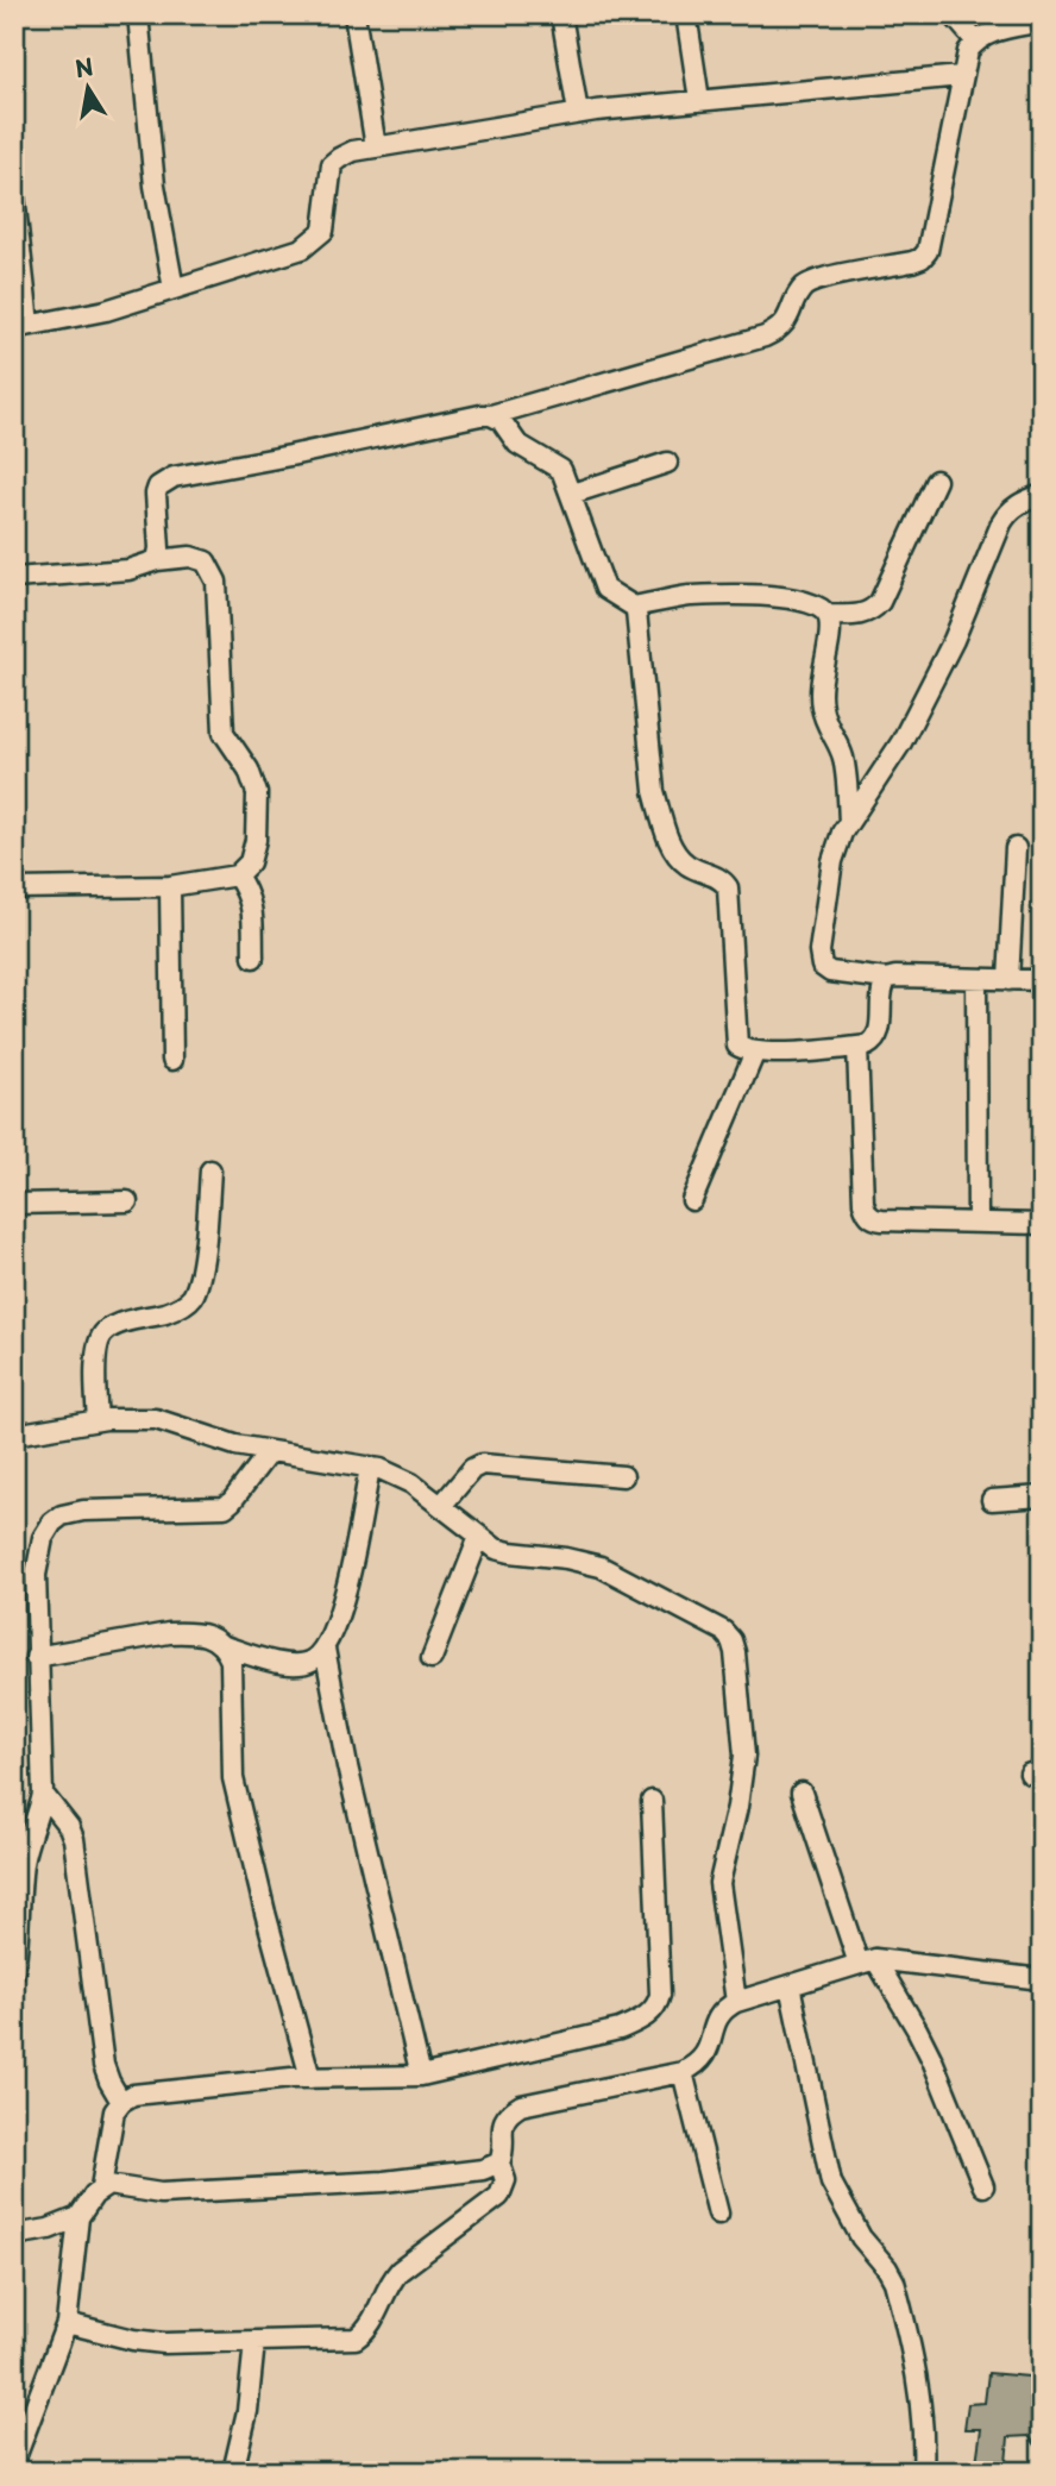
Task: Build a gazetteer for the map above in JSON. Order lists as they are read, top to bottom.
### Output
{
  "north": "top"
}
